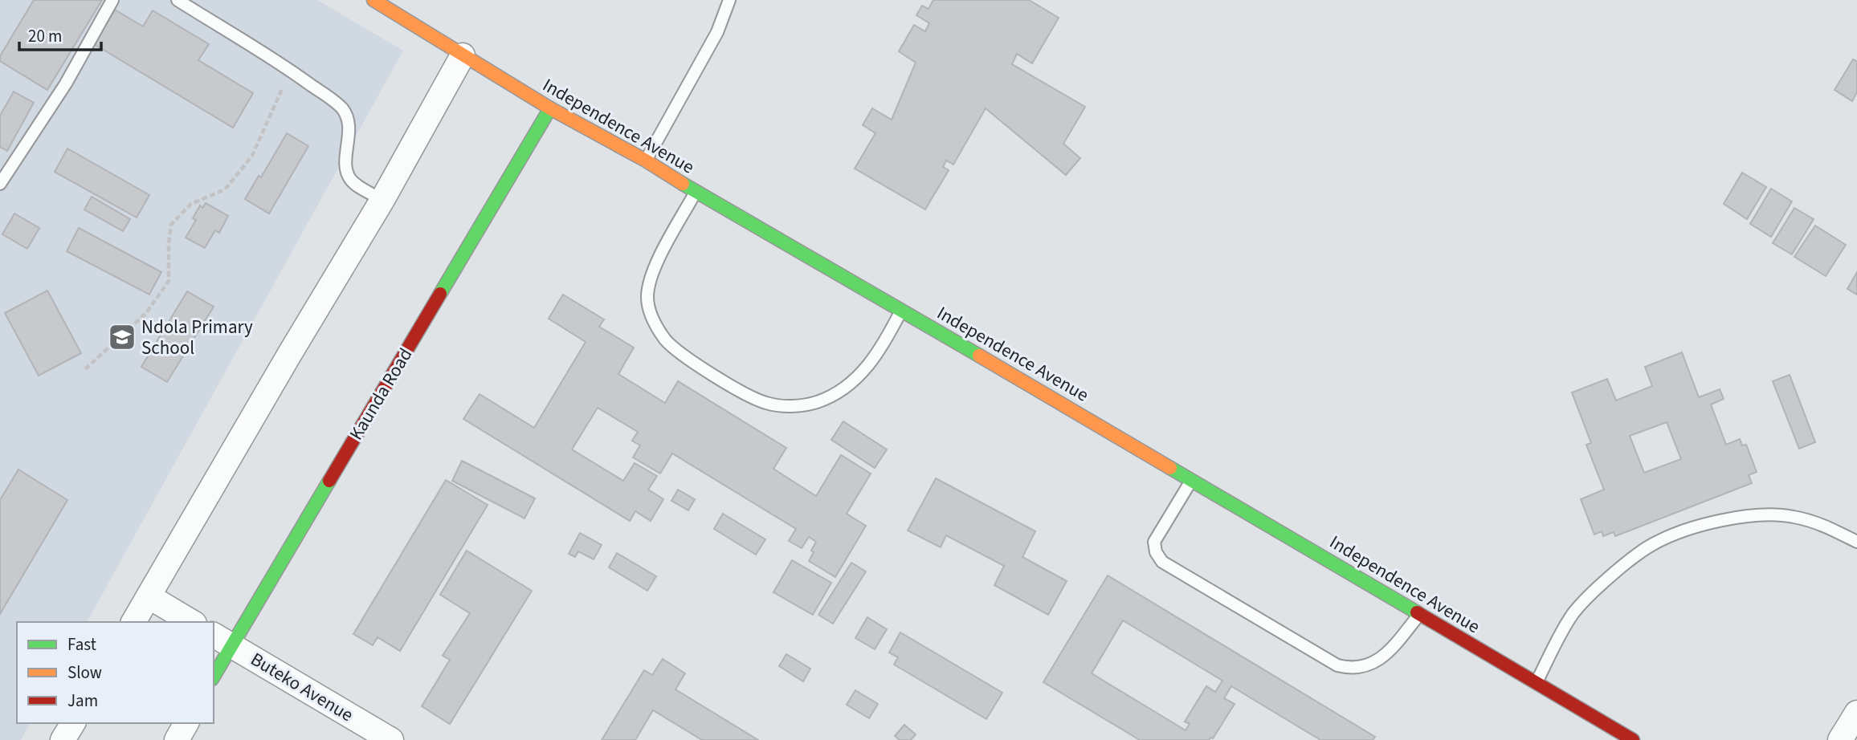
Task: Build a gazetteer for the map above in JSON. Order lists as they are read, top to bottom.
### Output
{
  "streets": {
    "street": ["Independence Avenue", "Kaunda Road", "Buteko Avenue"]
  },
  "crossings": [
    ["Independence Avenue", "Kaunda Road"],
    ["Kaunda Road", "Buteko Avenue"]
  ],
  "places": {
    "school or university": ["Ndola Primary School"]
  },
  "legend": ["Fast", "Slow", "Jam"],
  "scale_bar": "20 m"
}
